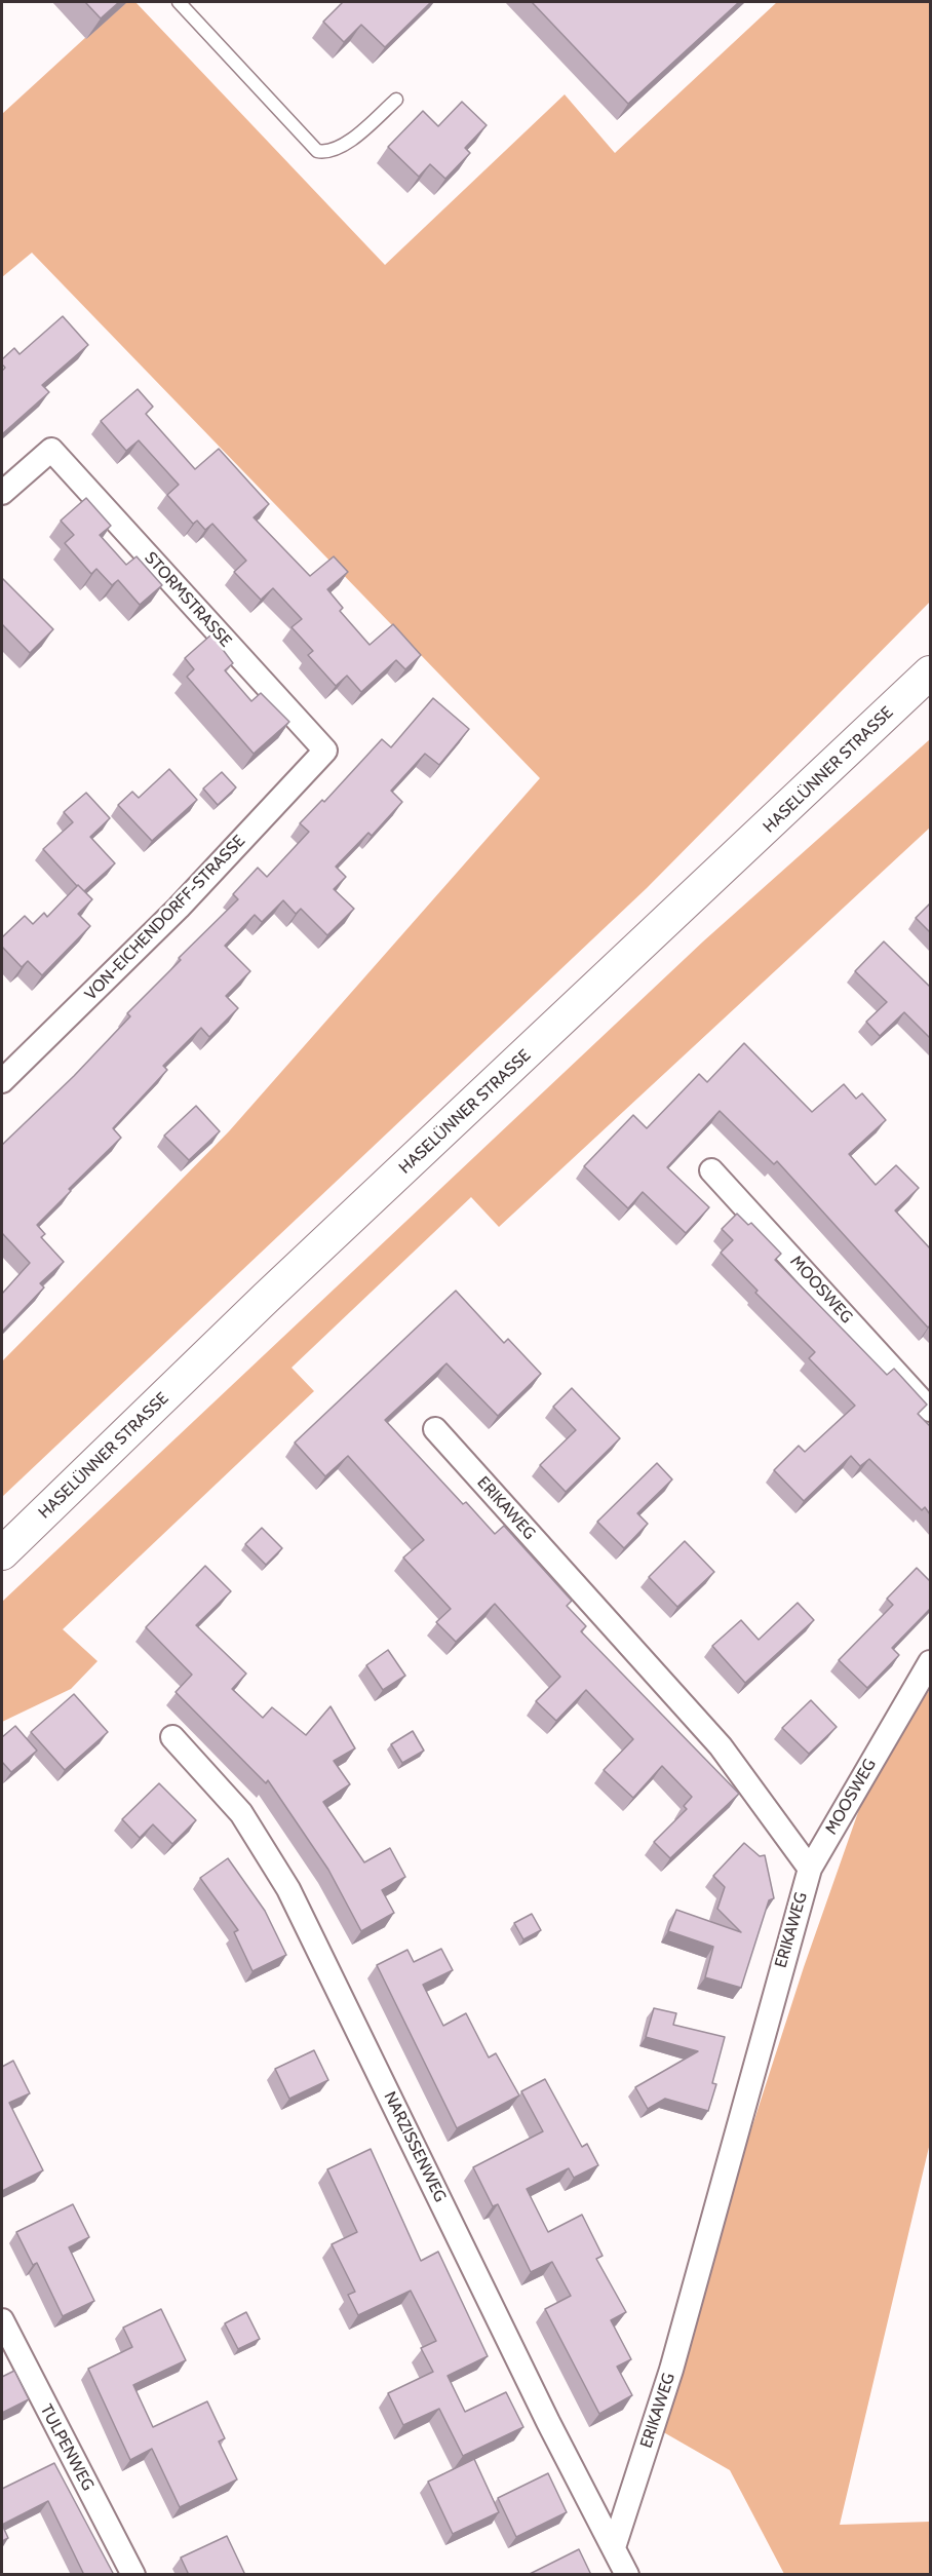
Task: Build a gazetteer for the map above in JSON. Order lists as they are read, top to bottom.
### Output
{
  "streets": {
    "street": [
      "STORMSTRASSE",
      "HASELÜNNER STRASSE",
      "VON-EICHENDORFF-STRASSE",
      "MOOSWEG",
      "ERIKAWEG",
      "NARZISSENWEG",
      "TULPENWEG"
    ]
  },
  "crossings": [
    ["STORMSTRASSE", "VON-EICHENDORFF-STRASSE"],
    ["MOOSWEG", "ERIKAWEG"],
    ["ERIKAWEG", "NARZISSENWEG"]
  ]
}
